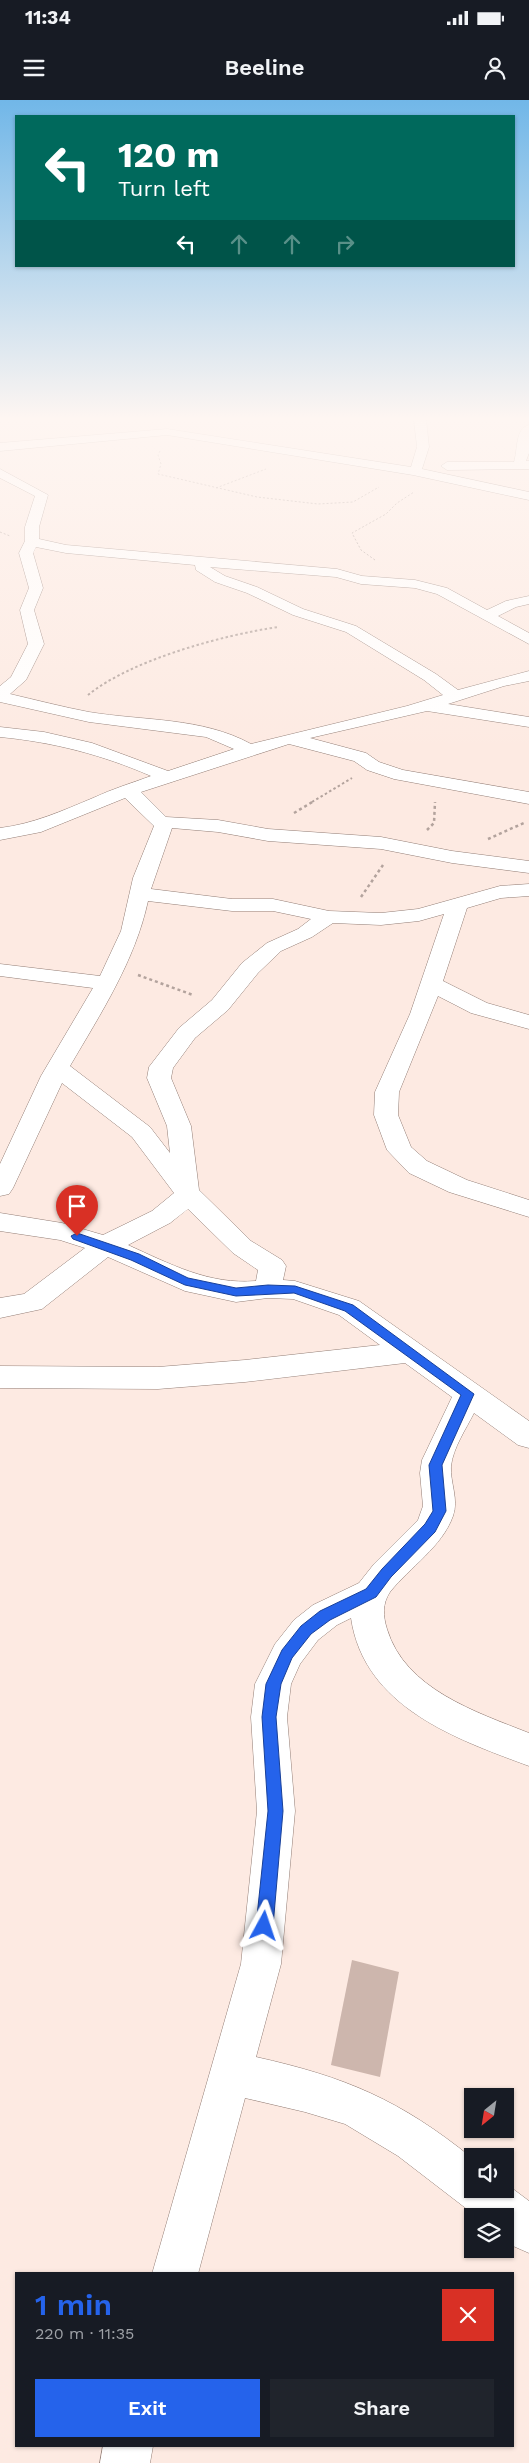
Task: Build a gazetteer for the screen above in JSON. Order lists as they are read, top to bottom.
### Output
{
  "north": "bottom left",
  "page": {
    "status": "11:34",
    "header": "Beeline",
    "turn": ["120 m", "Turn left"],
    "heading": ["1 min", "220 m · 11:35"],
    "buttons": ["Exit", "Share"]
  }
}
